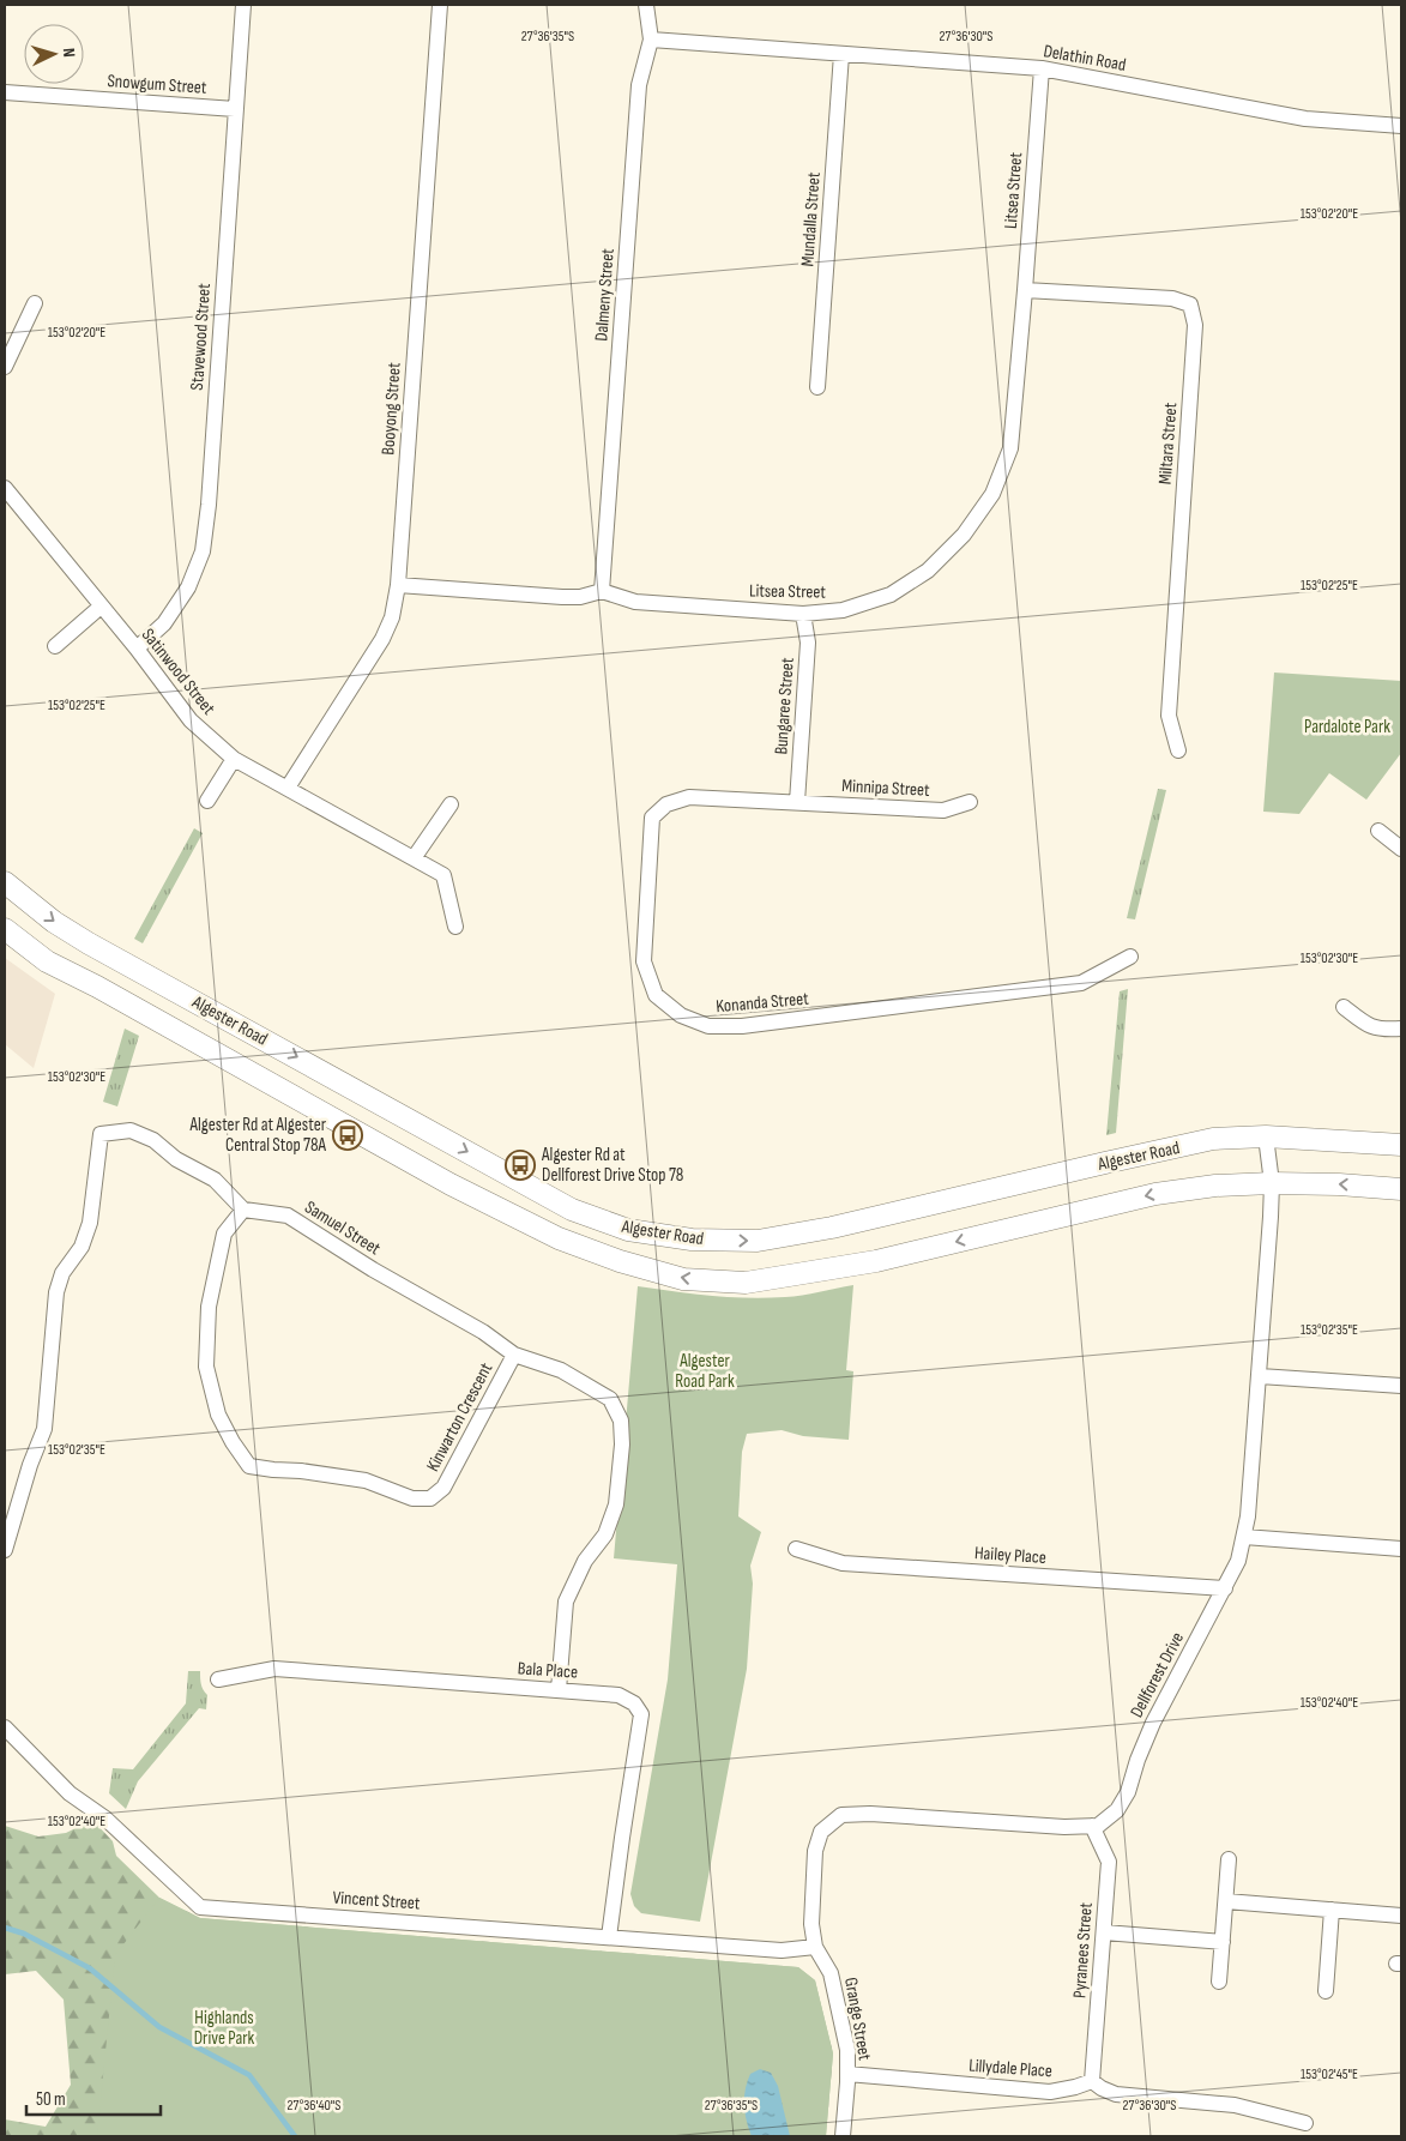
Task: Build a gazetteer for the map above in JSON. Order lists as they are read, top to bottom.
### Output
{
  "streets": {
    "main road": ["Algester Road"],
    "street": [
      "Delathin Road",
      "Snowgum Street",
      "Litsea Street",
      "Mundalla Street",
      "Dalmeny Street",
      "Stavewood Street",
      "Booyong Street",
      "Miltara Street",
      "Satinwood Street",
      "Bungaree Street",
      "Minnipa Street",
      "Konanda Street",
      "Samuel Street",
      "Kinwarton Crescent",
      "Hailey Place",
      "Bala Place",
      "Dellforest Drive",
      "Vincent Street",
      "Pyranees Street",
      "Grange Street",
      "Lillydale Place"
    ]
  },
  "crossings": [
    ["Delathin Road", "Litsea Street"],
    ["Delathin Road", "Mundalla Street"],
    ["Delathin Road", "Dalmeny Street"],
    ["Snowgum Street", "Stavewood Street"],
    ["Litsea Street", "Dalmeny Street"],
    ["Litsea Street", "Booyong Street"],
    ["Litsea Street", "Miltara Street"],
    ["Litsea Street", "Bungaree Street"],
    ["Stavewood Street", "Satinwood Street"],
    ["Booyong Street", "Satinwood Street"],
    ["Bungaree Street", "Minnipa Street"],
    ["Bungaree Street", "Konanda Street"],
    ["Minnipa Street", "Konanda Street"],
    ["Algester Road", "Dellforest Drive"],
    ["Samuel Street", "Kinwarton Crescent"],
    ["Samuel Street", "Bala Place"],
    ["Hailey Place", "Dellforest Drive"],
    ["Bala Place", "Vincent Street"],
    ["Dellforest Drive", "Vincent Street"],
    ["Dellforest Drive", "Pyranees Street"],
    ["Dellforest Drive", "Grange Street"],
    ["Vincent Street", "Grange Street"],
    ["Pyranees Street", "Lillydale Place"],
    ["Grange Street", "Lillydale Place"]
  ],
  "parks": ["Pardalote Park", "Algester Road Park", "Highlands Drive Park"],
  "places": {
    "bus stop": ["Algester Rd at Algester Central Stop 78A", "Algester Rd at Dellforest Drive Stop 78"]
  },
  "scale_bar": "50 m",
  "north": "right",
  "coordinates": [
    "27°36'35\"S",
    "27°36'30\"S",
    "153°02'20\"E",
    "153°02'25\"E",
    "153°02'30\"E",
    "153°02'35\"E",
    "153°02'40\"E",
    "153°02'45\"E",
    "27°36'40\"S"
  ]
}
